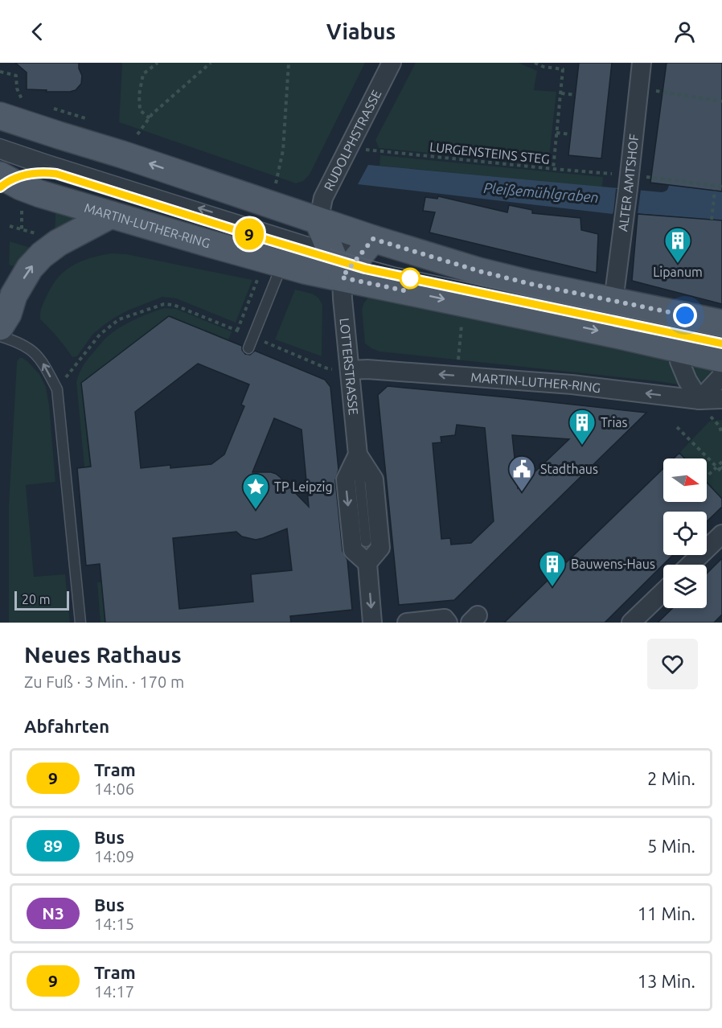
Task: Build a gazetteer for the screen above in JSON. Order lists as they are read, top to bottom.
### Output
{
  "streets": {
    "main road": ["MARTIN-LUTHER-RING"],
    "street": ["RUDOLPHSTRASSE", "ALTER AMTSHOF", "LOTTERSTRASSE"],
    "path": ["LURGENSTEINS STEG"]
  },
  "crossings": [
    ["RUDOLPHSTRASSE", "LURGENSTEINS STEG"],
    ["LURGENSTEINS STEG", "ALTER AMTSHOF"],
    ["MARTIN-LUTHER-RING", "LOTTERSTRASSE"]
  ],
  "water": ["Pleißemühlgraben"],
  "places": {
    "building": ["Lipanum", "Trias", "Bauwens-Haus"],
    "public building": ["Stadthaus"],
    "place": ["TP Leipzig"]
  },
  "lines": ["tram line 9"],
  "scale_bar": "20 m",
  "north": "right",
  "page": {
    "header": "Viabus",
    "on_map": "9",
    "scale": "20 m",
    "heading": [
      ["Neues Rathaus", "Zu Fuß · 3 Min. · 170 m"],
      "Abfahrten"
    ],
    "list": [
      {
        "mark": "9",
        "name": "Tram",
        "note": "14:06",
        "value": "2 Min."
      },
      {
        "mark": "89",
        "name": "Bus",
        "note": "14:09",
        "value": "5 Min."
      },
      {
        "mark": "N3",
        "name": "Bus",
        "note": "14:15",
        "value": "11 Min."
      },
      {
        "mark": "9",
        "name": "Tram",
        "note": "14:17",
        "value": "13 Min."
      }
    ]
  }
}
